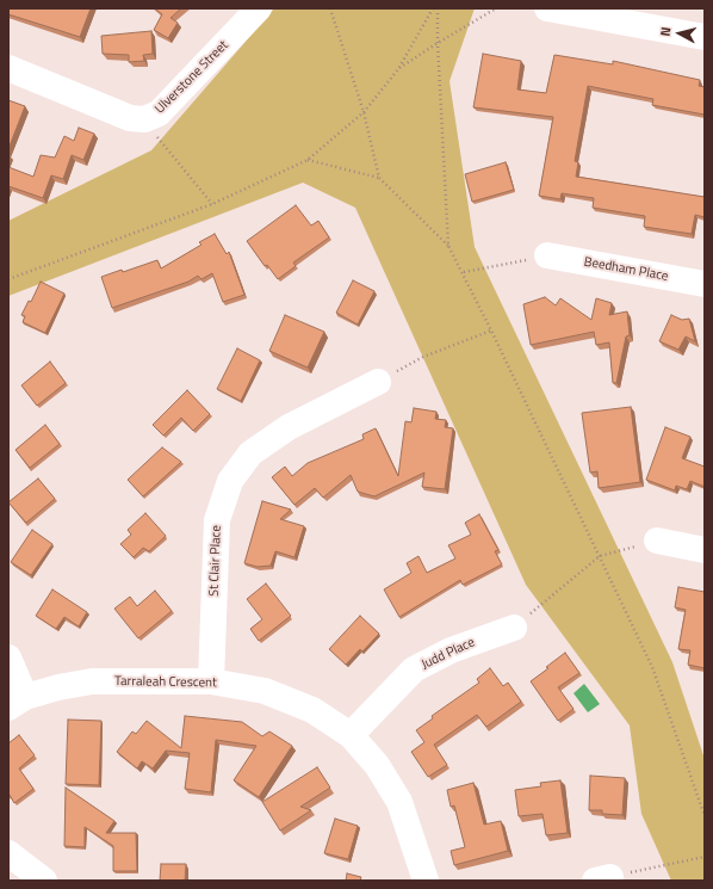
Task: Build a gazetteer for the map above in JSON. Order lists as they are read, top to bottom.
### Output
{
  "streets": {
    "street": [
      "Ulverstone Street",
      "Beedham Place",
      "St Clair Place",
      "Judd Place",
      "Tarraleah Crescent"
    ]
  },
  "crossings": [
    ["St Clair Place", "Tarraleah Crescent"],
    ["Judd Place", "Tarraleah Crescent"]
  ],
  "north": "left"
}
